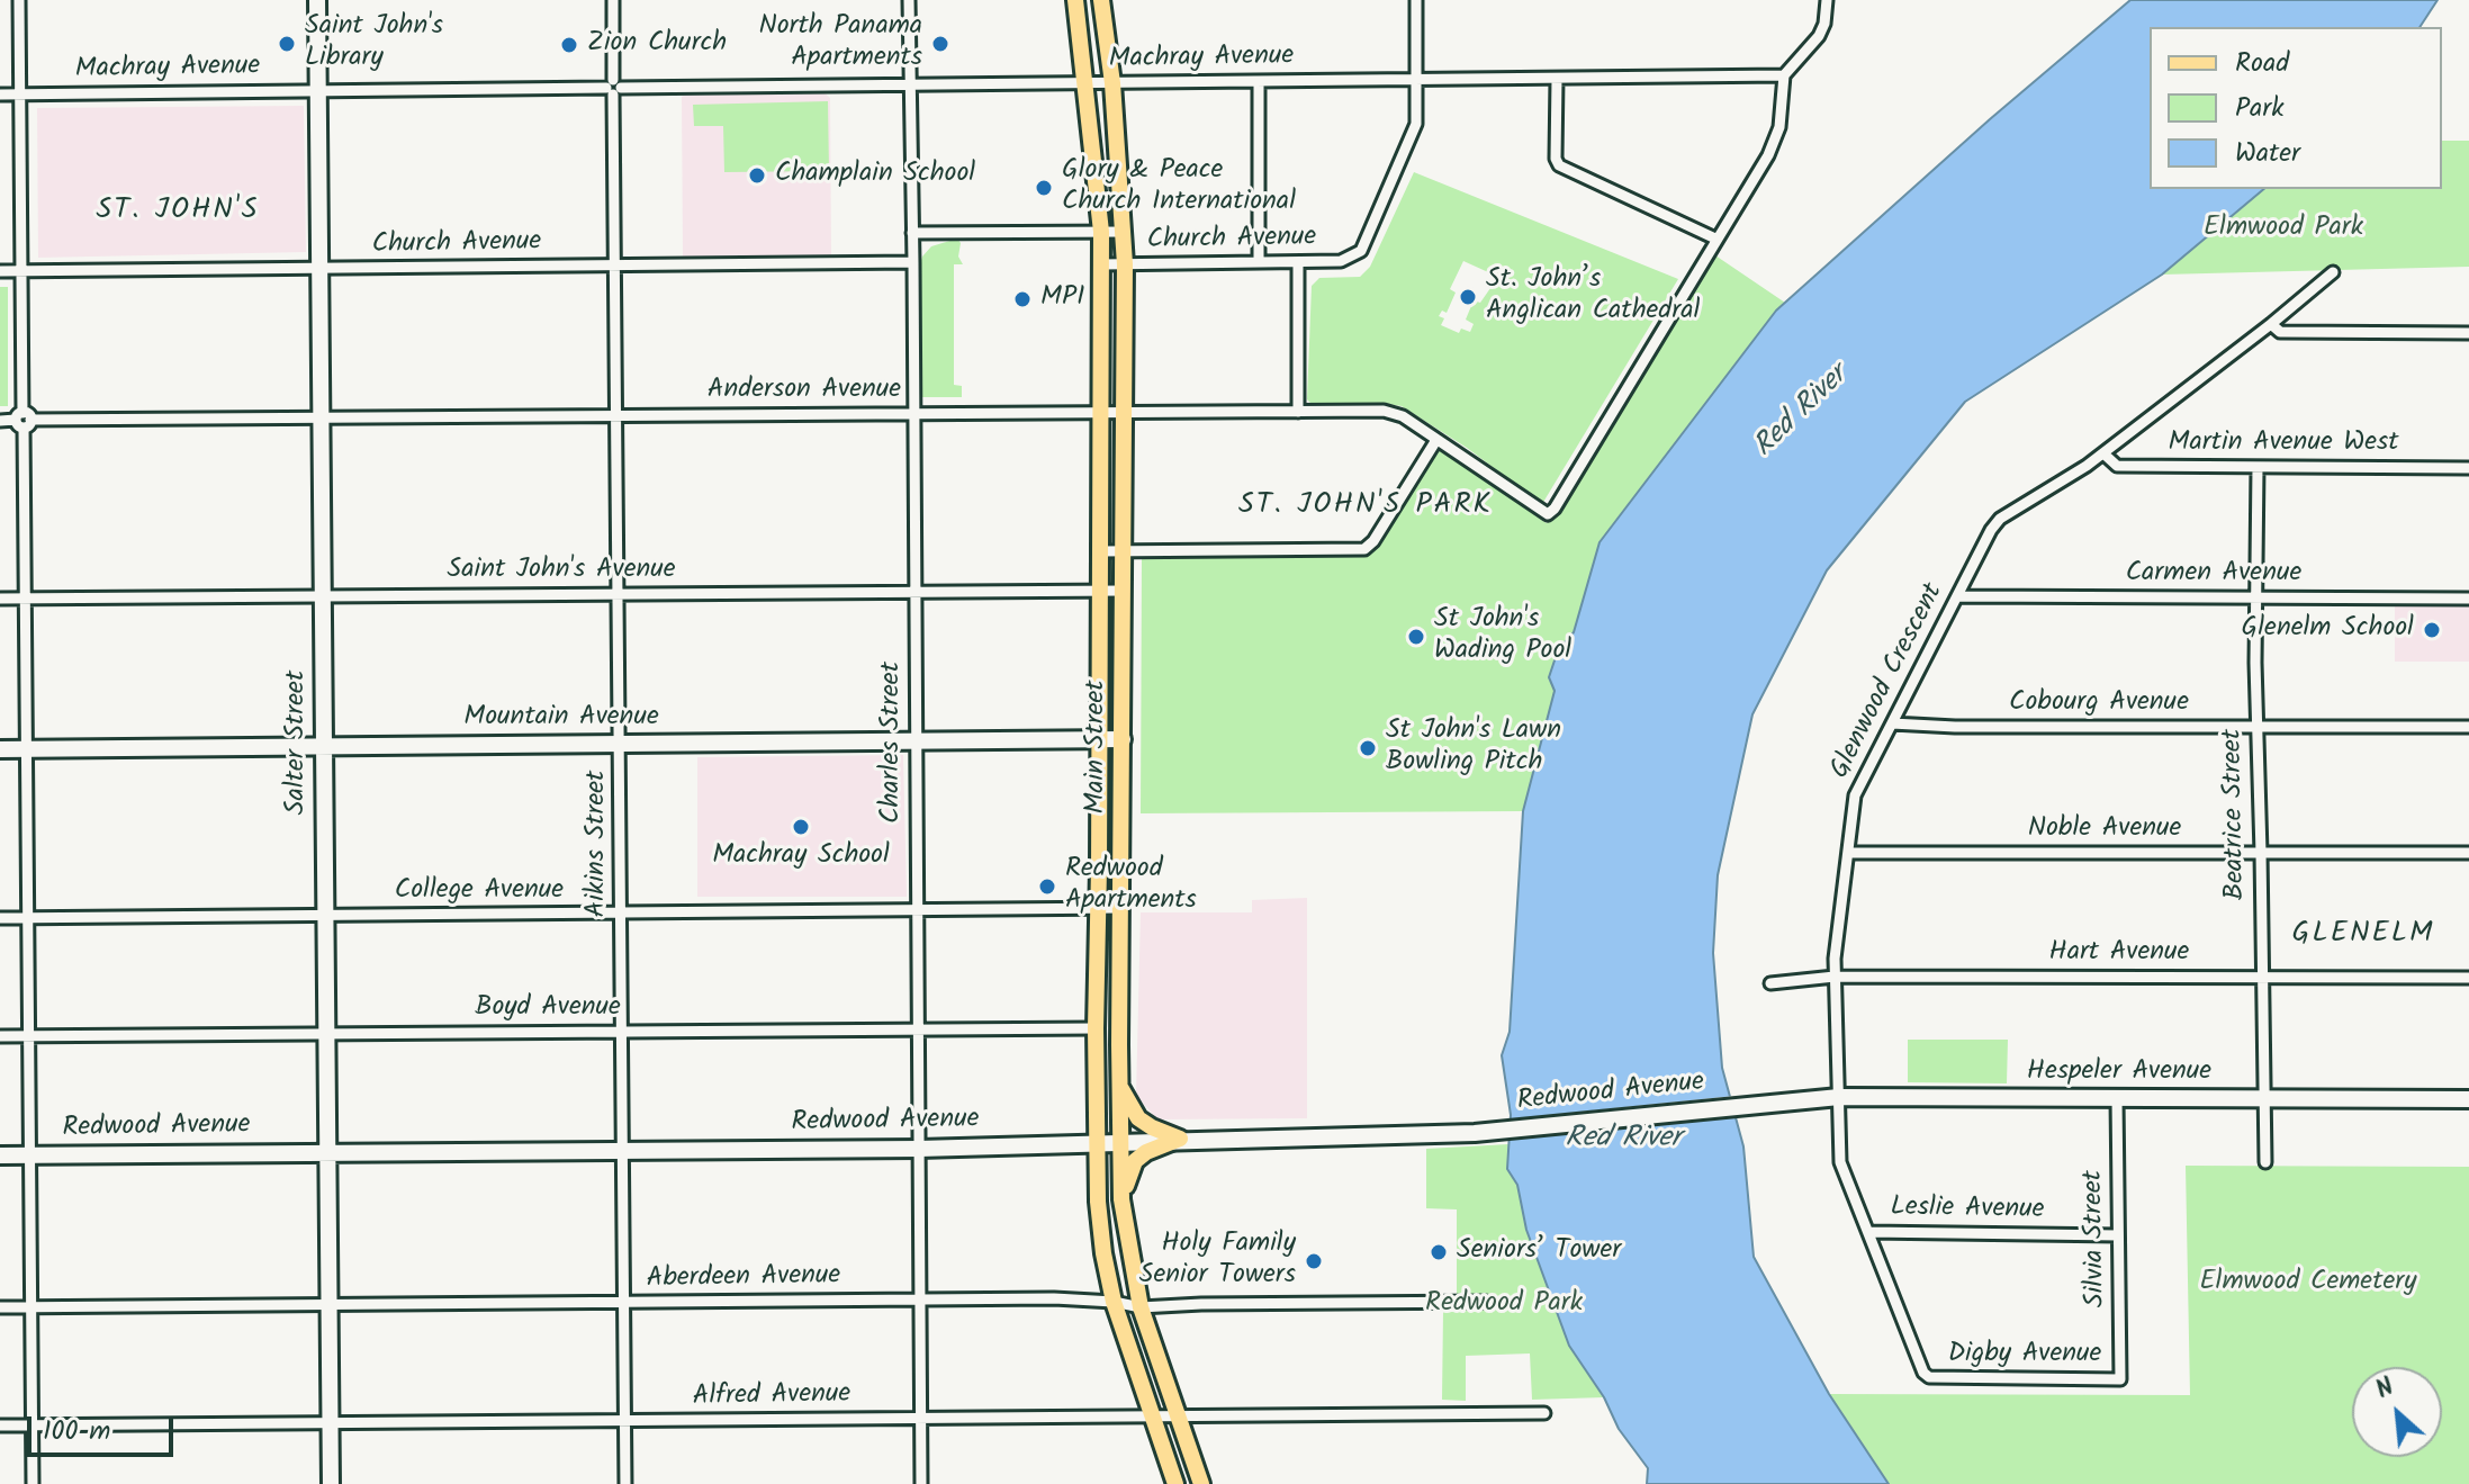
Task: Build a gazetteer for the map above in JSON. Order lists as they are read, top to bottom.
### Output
{
  "streets": {
    "main road": [
      "Mountain Avenue",
      "Salter Street",
      "Main Street",
      "Hespeler Avenue",
      "Redwood Avenue"
    ],
    "street": [
      "Machray Avenue",
      "Church Avenue",
      "Anderson Avenue",
      "Martin Avenue West",
      "Saint John's Avenue",
      "Carmen Avenue",
      "Glenwood Crescent",
      "Cobourg Avenue",
      "Charles Street",
      "Beatrice Street",
      "Noble Avenue",
      "Aikins Street",
      "College Avenue",
      "Hart Avenue",
      "Boyd Avenue",
      "Leslie Avenue",
      "Silvia Street",
      "Aberdeen Avenue",
      "Digby Avenue",
      "Alfred Avenue"
    ]
  },
  "crossings": [
    ["Machray Avenue", "Church Avenue"],
    ["Machray Avenue", "Salter Street"],
    ["Machray Avenue", "Charles Street"],
    ["Machray Avenue", "Main Street"],
    ["Machray Avenue", "Aikins Street"],
    ["Church Avenue", "Salter Street"],
    ["Church Avenue", "Charles Street"],
    ["Church Avenue", "Main Street"],
    ["Church Avenue", "Aikins Street"],
    ["Anderson Avenue", "Salter Street"],
    ["Anderson Avenue", "Charles Street"],
    ["Anderson Avenue", "Main Street"],
    ["Anderson Avenue", "Aikins Street"],
    ["Martin Avenue West", "Glenwood Crescent"],
    ["Martin Avenue West", "Beatrice Street"],
    ["Saint John's Avenue", "Salter Street"],
    ["Saint John's Avenue", "Charles Street"],
    ["Saint John's Avenue", "Main Street"],
    ["Saint John's Avenue", "Aikins Street"],
    ["Carmen Avenue", "Glenwood Crescent"],
    ["Carmen Avenue", "Beatrice Street"],
    ["Glenwood Crescent", "Cobourg Avenue"],
    ["Glenwood Crescent", "Noble Avenue"],
    ["Glenwood Crescent", "Hart Avenue"],
    ["Glenwood Crescent", "Hespeler Avenue"],
    ["Glenwood Crescent", "Leslie Avenue"],
    ["Glenwood Crescent", "Digby Avenue"],
    ["Cobourg Avenue", "Beatrice Street"],
    ["Mountain Avenue", "Salter Street"],
    ["Mountain Avenue", "Charles Street"],
    ["Mountain Avenue", "Main Street"],
    ["Mountain Avenue", "Aikins Street"],
    ["Salter Street", "College Avenue"],
    ["Salter Street", "Boyd Avenue"],
    ["Salter Street", "Redwood Avenue"],
    ["Salter Street", "Aberdeen Avenue"],
    ["Salter Street", "Alfred Avenue"],
    ["Charles Street", "College Avenue"],
    ["Charles Street", "Boyd Avenue"],
    ["Charles Street", "Redwood Avenue"],
    ["Charles Street", "Aberdeen Avenue"],
    ["Charles Street", "Alfred Avenue"],
    ["Main Street", "College Avenue"],
    ["Main Street", "Boyd Avenue"],
    ["Main Street", "Redwood Avenue"],
    ["Main Street", "Aberdeen Avenue"],
    ["Main Street", "Alfred Avenue"],
    ["Beatrice Street", "Noble Avenue"],
    ["Beatrice Street", "Hart Avenue"],
    ["Beatrice Street", "Hespeler Avenue"],
    ["Aikins Street", "College Avenue"],
    ["Aikins Street", "Boyd Avenue"],
    ["Aikins Street", "Redwood Avenue"],
    ["Aikins Street", "Aberdeen Avenue"],
    ["Aikins Street", "Alfred Avenue"],
    ["Hespeler Avenue", "Redwood Avenue"],
    ["Hespeler Avenue", "Silvia Street"],
    ["Leslie Avenue", "Silvia Street"],
    ["Silvia Street", "Digby Avenue"]
  ],
  "districts": ["ST. JOHN'S", "ST. JOHN'S PARK", "GLENELM"],
  "water": ["Red River"],
  "parks": ["Elmwood Park", "Elmwood Cemetery", "Redwood Park"],
  "places": [
    "Saint John's Library",
    "North Panama Apartments",
    "Zion Church",
    "Champlain School",
    "Glory & Peace Church International",
    "St. John’s Anglican Cathedral",
    "MPI",
    "Glenelm School",
    "St John's Wading Pool",
    "St John's Lawn Bowling Pitch",
    "Machray School",
    "Redwood Apartments",
    "Seniors’ Tower",
    "Holy Family Senior Towers"
  ],
  "legend": ["Road", "Park", "Water"],
  "scale_bar": "100 m",
  "north": "top left"
}
